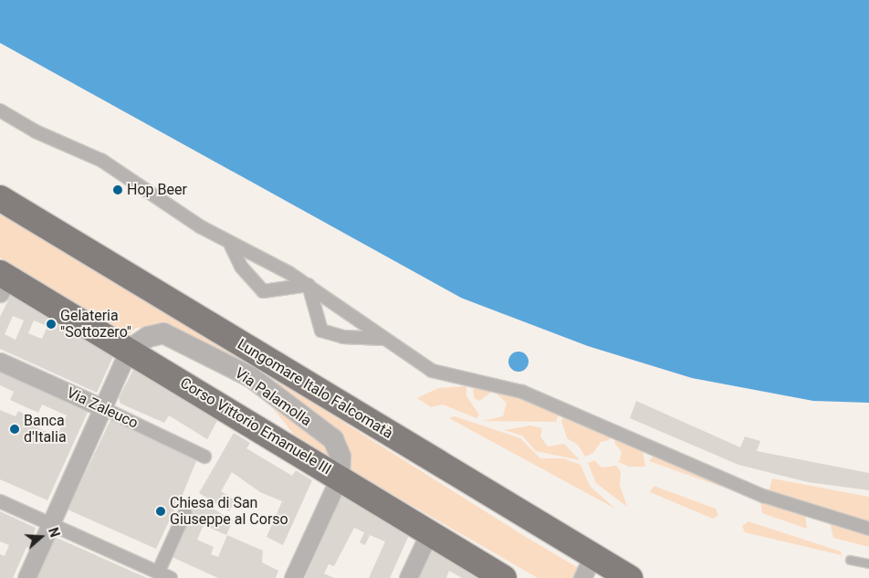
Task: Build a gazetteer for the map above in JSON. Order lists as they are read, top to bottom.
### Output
{
  "streets": {
    "main road": ["Lungomare Italo Falcomatà", "Corso Vittorio Emanuele III"],
    "street": ["Via Palamolla", "Via Zaleuco"]
  },
  "crossings": [
    ["Lungomare Italo Falcomatà", "Via Palamolla"],
    ["Via Palamolla", "Corso Vittorio Emanuele III"]
  ],
  "places": [
    "Hop Beer",
    "Gelateria \"Sottozero\"",
    "Banca d'Italia",
    "Chiesa di San Giuseppe al Corso"
  ],
  "north": "right"
}
